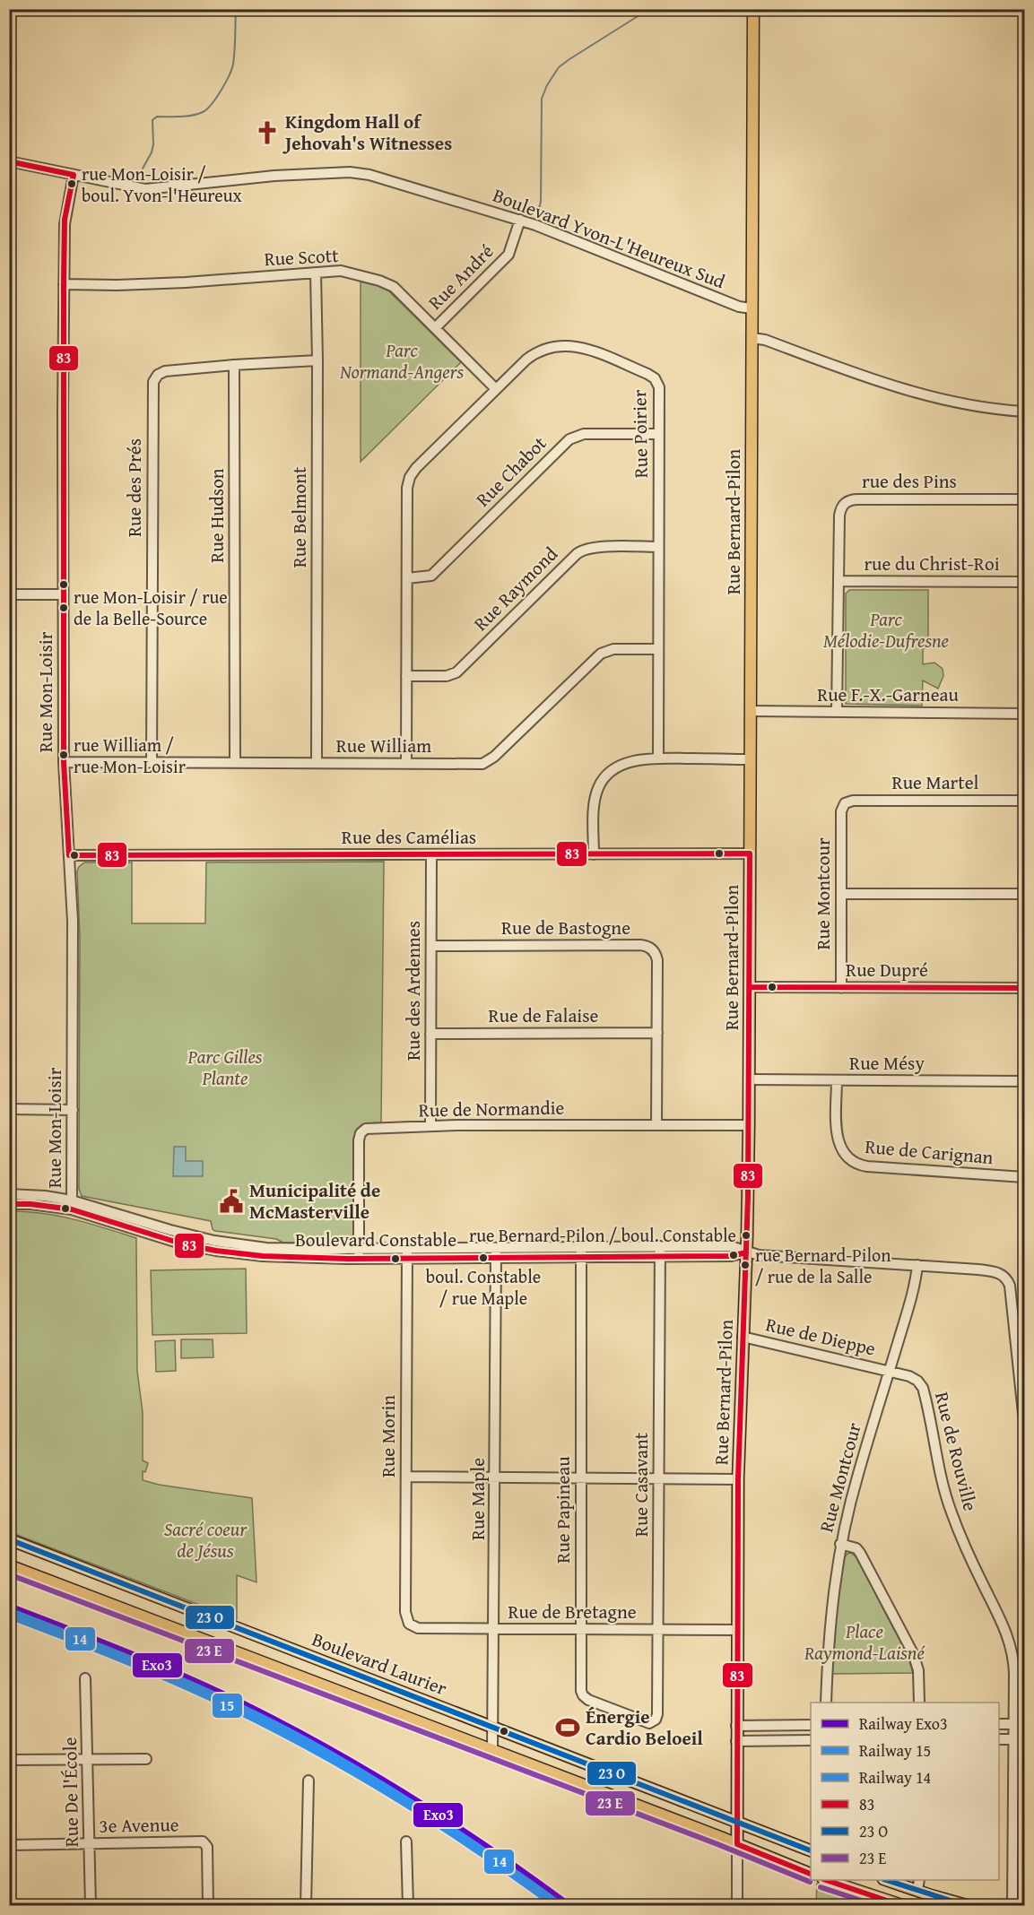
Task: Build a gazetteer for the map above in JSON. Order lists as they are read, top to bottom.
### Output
{
  "streets": {
    "main road": ["Rue Bernard-Pilon", "Boulevard Laurier"],
    "street": [
      "Boulevard Yvon-L'Heureux Sud",
      "Rue Scott",
      "Rue André",
      "Rue Poirier",
      "Rue Chabot",
      "rue des Pins",
      "Rue des Prés",
      "Rue Hudson",
      "Rue Belmont",
      "rue du Christ-Roi",
      "Rue Raymond",
      "Rue Mon-Loisir",
      "Rue F.-X.-Garneau",
      "Rue William",
      "Rue Martel",
      "Rue des Camélias",
      "Rue Montcour",
      "Rue de Bastogne",
      "Rue Dupré",
      "Rue des Ardennes",
      "Rue de Falaise",
      "Rue Mésy",
      "Rue de Normandie",
      "Rue de Carignan",
      "Boulevard Constable",
      "Rue de Dieppe",
      "Rue Morin",
      "Rue de Rouville",
      "Rue Casavant",
      "Rue Maple",
      "Rue Papineau",
      "Rue de Bretagne",
      "Rue De l'École",
      "3e Avenue"
    ]
  },
  "crossings": [
    ["Boulevard Yvon-L'Heureux Sud", "Rue André"],
    ["Boulevard Yvon-L'Heureux Sud", "Rue Bernard-Pilon"],
    ["Boulevard Yvon-L'Heureux Sud", "Rue Mon-Loisir"],
    ["Rue Scott", "Rue André"],
    ["Rue Scott", "Rue Poirier"],
    ["Rue Scott", "Rue Belmont"],
    ["Rue Scott", "Rue Mon-Loisir"],
    ["Rue Poirier", "Rue Chabot"],
    ["Rue Poirier", "Rue Raymond"],
    ["Rue Poirier", "Rue William"],
    ["rue des Pins", "rue du Christ-Roi"],
    ["rue des Pins", "Rue F.-X.-Garneau"],
    ["Rue des Prés", "Rue Hudson"],
    ["Rue des Prés", "Rue Belmont"],
    ["Rue des Prés", "Rue William"],
    ["Rue Hudson", "Rue William"],
    ["Rue Belmont", "Rue William"],
    ["Rue Bernard-Pilon", "Rue F.-X.-Garneau"],
    ["Rue Bernard-Pilon", "Rue des Camélias"],
    ["Rue Bernard-Pilon", "Rue Dupré"],
    ["Rue Bernard-Pilon", "Rue Mésy"],
    ["Rue Bernard-Pilon", "Rue de Normandie"],
    ["Rue Bernard-Pilon", "Boulevard Constable"],
    ["Rue Bernard-Pilon", "Rue de Dieppe"],
    ["Rue Bernard-Pilon", "Rue de Bretagne"],
    ["Rue Bernard-Pilon", "Boulevard Laurier"],
    ["Rue Mon-Loisir", "Rue William"],
    ["Rue Mon-Loisir", "Rue des Camélias"],
    ["Rue Mon-Loisir", "Boulevard Constable"],
    ["Rue Martel", "Rue Montcour"],
    ["Rue des Camélias", "Rue des Ardennes"],
    ["Rue Montcour", "Rue Dupré"],
    ["Rue Montcour", "Boulevard Constable"],
    ["Rue Montcour", "Rue de Dieppe"],
    ["Rue Montcour", "Rue de Rouville"],
    ["Rue de Bastogne", "Rue des Ardennes"],
    ["Rue de Bastogne", "Rue de Falaise"],
    ["Rue de Bastogne", "Rue de Normandie"],
    ["Rue des Ardennes", "Rue de Falaise"],
    ["Rue des Ardennes", "Rue de Normandie"],
    ["Rue Mésy", "Rue de Carignan"],
    ["Rue de Normandie", "Boulevard Constable"],
    ["Boulevard Constable", "Rue Morin"],
    ["Boulevard Constable", "Rue Casavant"],
    ["Boulevard Constable", "Rue Maple"],
    ["Boulevard Constable", "Rue Papineau"],
    ["Rue de Dieppe", "Rue de Rouville"],
    ["Rue Morin", "Rue de Bretagne"],
    ["Rue Casavant", "Rue Papineau"],
    ["Rue Casavant", "Rue de Bretagne"],
    ["Rue Maple", "Rue de Bretagne"],
    ["Rue Maple", "Boulevard Laurier"],
    ["Rue Papineau", "Rue de Bretagne"],
    ["Rue De l'École", "3e Avenue"]
  ],
  "parks": [
    "Parc Normand-Angers",
    "Parc Mélodie-Dufresne",
    "Parc Gilles Plante",
    "Sacré coeur de Jésus",
    "Place Raymond-Laisné"
  ],
  "places": {
    "church": ["Kingdom Hall of Jehovah's Witnesses"],
    "other": [
      "rue Mon-Loisir / boul. Yvon-l'Heureux",
      "rue Mon-Loisir / rue de la Belle-Source",
      "rue William / rue Mon-Loisir",
      "rue Bernard-Pilon / boul. Constable",
      "boul. Constable / rue Maple",
      "rue Bernard-Pilon / rue de la Salle"
    ],
    "public building": ["Municipalité de McMasterville"],
    "sports": ["Énergie Cardio Beloeil"]
  },
  "lines": [
    "transit line 83",
    "rail line Exo3",
    "rail line 14",
    "rail line 15"
  ],
  "legend": [
    "Railway Exo3",
    "Railway 15",
    "Railway 14",
    "83",
    "23 O",
    "23 E"
  ]
}
